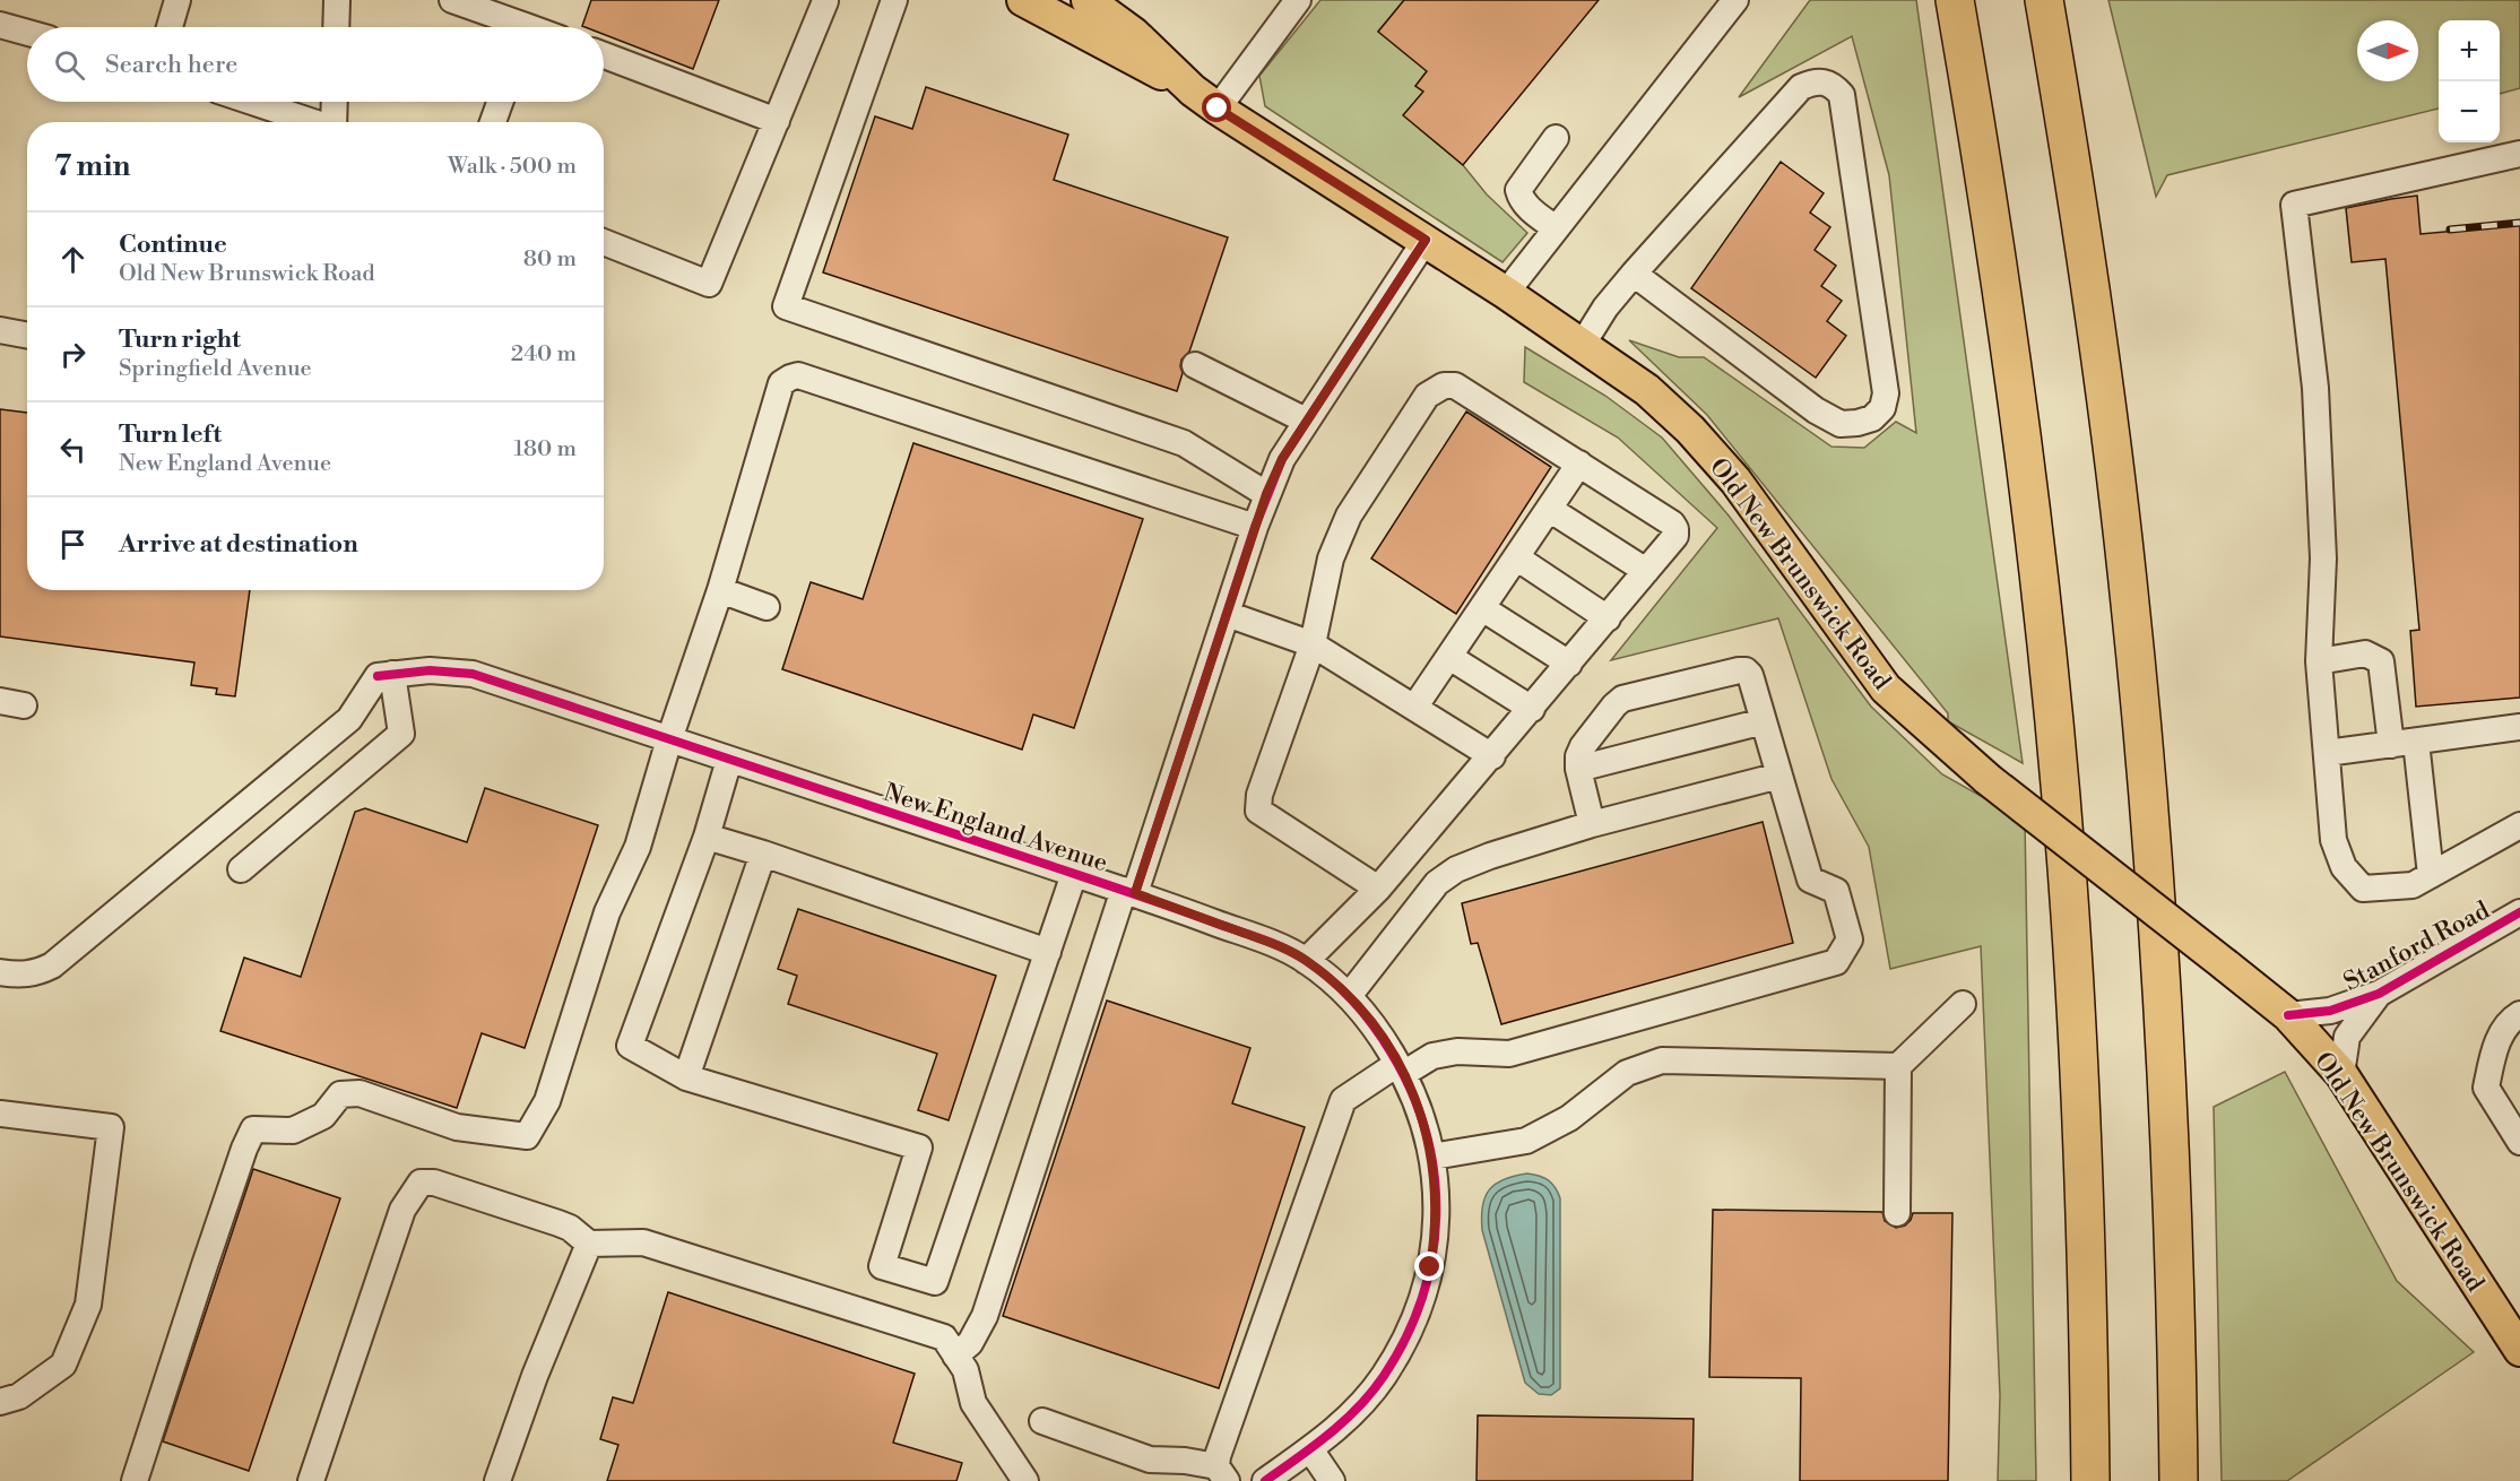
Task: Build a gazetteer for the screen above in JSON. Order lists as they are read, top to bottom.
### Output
{
  "streets": {
    "main road": ["Old New Brunswick Road"],
    "street": ["New England Avenue", "Stanford Road"]
  },
  "crossings": [
    ["Old New Brunswick Road", "Stanford Road"]
  ],
  "north": "right",
  "page": {
    "map_buttons": ["+", "−"],
    "search": "Search here",
    "heading": ["7 min", "Walk · 500 m"],
    "list": [
      ["Continue", "Old New Brunswick Road", "80 m"],
      ["Turn right", "Springfield Avenue", "240 m"],
      ["Turn left", "New England Avenue", "180 m"],
      "Arrive at destination"
    ]
  }
}
